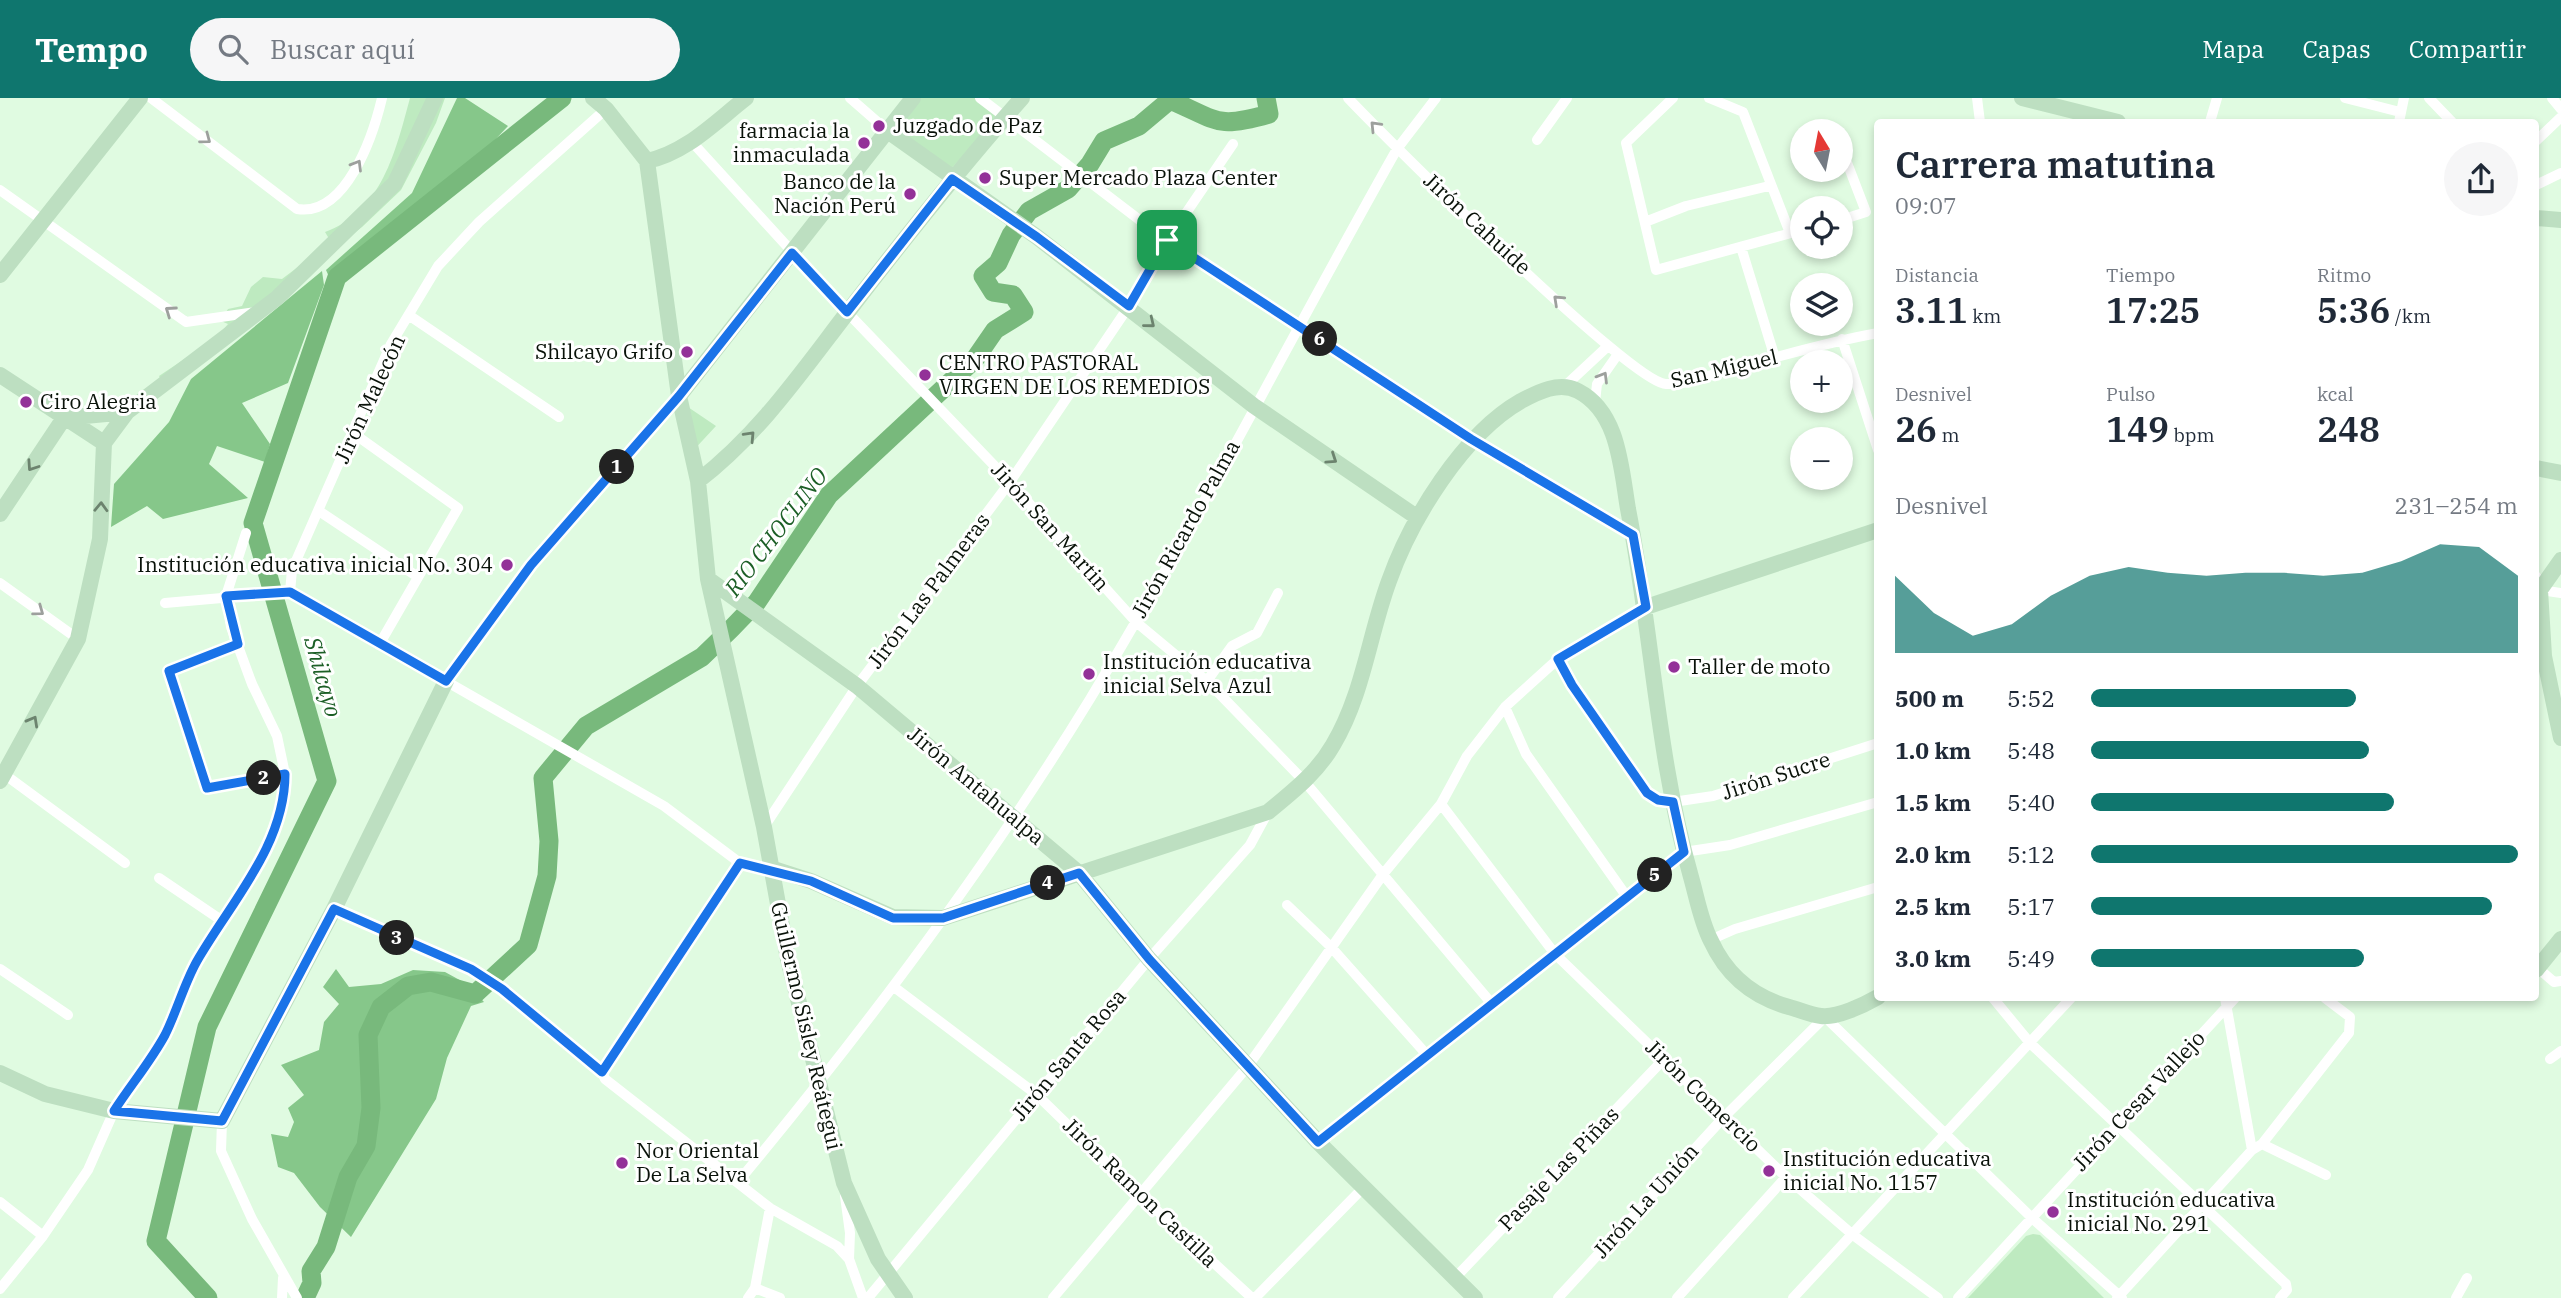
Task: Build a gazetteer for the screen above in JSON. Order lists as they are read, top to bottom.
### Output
{
  "streets": {
    "street": [
      "Jirón Cahuide",
      "San Miguel",
      "Jirón Malecón",
      "Jirón San Martin",
      "Jirón Ricardo Palma",
      "Jirón Las Palmeras",
      "Jirón Sucre",
      "Jirón Antahualpa",
      "Guillermo Sisley Reátegui",
      "Jirón Santa Rosa",
      "Jirón Comercio",
      "Jirón Cesar Vallejo",
      "Pasaje Las Piñas",
      "Jirón Ramon Castilla",
      "Jirón La Unión"
    ]
  },
  "crossings": [
    ["Jirón Cahuide", "San Miguel"],
    ["Jirón Cahuide", "Jirón Ricardo Palma"],
    ["Jirón San Martin", "Jirón Ricardo Palma"],
    ["Jirón San Martin", "Jirón Las Palmeras"],
    ["Jirón Ricardo Palma", "Jirón Antahualpa"],
    ["Jirón Ricardo Palma", "Guillermo Sisley Reátegui"],
    ["Jirón Ricardo Palma", "Jirón Ramon Castilla"],
    ["Jirón Las Palmeras", "Jirón Antahualpa"],
    ["Jirón Las Palmeras", "Guillermo Sisley Reátegui"],
    ["Jirón Antahualpa", "Guillermo Sisley Reátegui"],
    ["Jirón Antahualpa", "Jirón Santa Rosa"],
    ["Jirón Antahualpa", "Pasaje Las Piñas"],
    ["Guillermo Sisley Reátegui", "Jirón Santa Rosa"],
    ["Jirón Santa Rosa", "Jirón Ramon Castilla"],
    ["Jirón Comercio", "Pasaje Las Piñas"],
    ["Jirón Comercio", "Jirón La Unión"]
  ],
  "one_way": ["Jirón Cahuide"],
  "water": ["RIO CHOCLINO", "Shilcayo"],
  "places": [
    "Juzgado de Paz",
    "farmacia la inmaculada",
    "Super Mercado Plaza Center",
    "Banco de la Nación Perú",
    "Shilcayo Grifo",
    "CENTRO PASTORAL VIRGEN DE LOS REMEDIOS",
    "Ciro Alegria",
    "Institución educativa inicial No. 304",
    "Taller de moto",
    "Institución educativa inicial Selva Azul",
    "Nor Oriental De La Selva",
    "Institución educativa inicial No. 1157",
    "Institución educativa inicial No. 291"
  ],
  "north": "top",
  "page": {
    "header": "Tempo",
    "search": "Buscar aquí",
    "nav": ["Mapa", "Capas", "Compartir"],
    "map_buttons": ["+", "−"],
    "heading": ["Carrera matutina", "09:07"],
    "stats": [
      ["Distancia", "3.11 km"],
      ["Tiempo", "17:25"],
      ["Ritmo", "5:36 /km"],
      ["Desnivel", "26 m"],
      ["Pulso", "149 bpm"],
      ["kcal", "248"]
    ],
    "pins": [
      "6",
      "1",
      "2",
      "5",
      "4",
      "3"
    ],
    "chart": ["Desnivel", "231–254 m"],
    "list": [
      {
        "name": "500 m",
        "note": "5:52"
      },
      {
        "name": "1.0 km",
        "note": "5:48"
      },
      {
        "name": "1.5 km",
        "note": "5:40"
      },
      {
        "name": "2.0 km",
        "note": "5:12"
      },
      {
        "name": "2.5 km",
        "note": "5:17"
      },
      {
        "name": "3.0 km",
        "note": "5:49"
      }
    ]
  }
}
